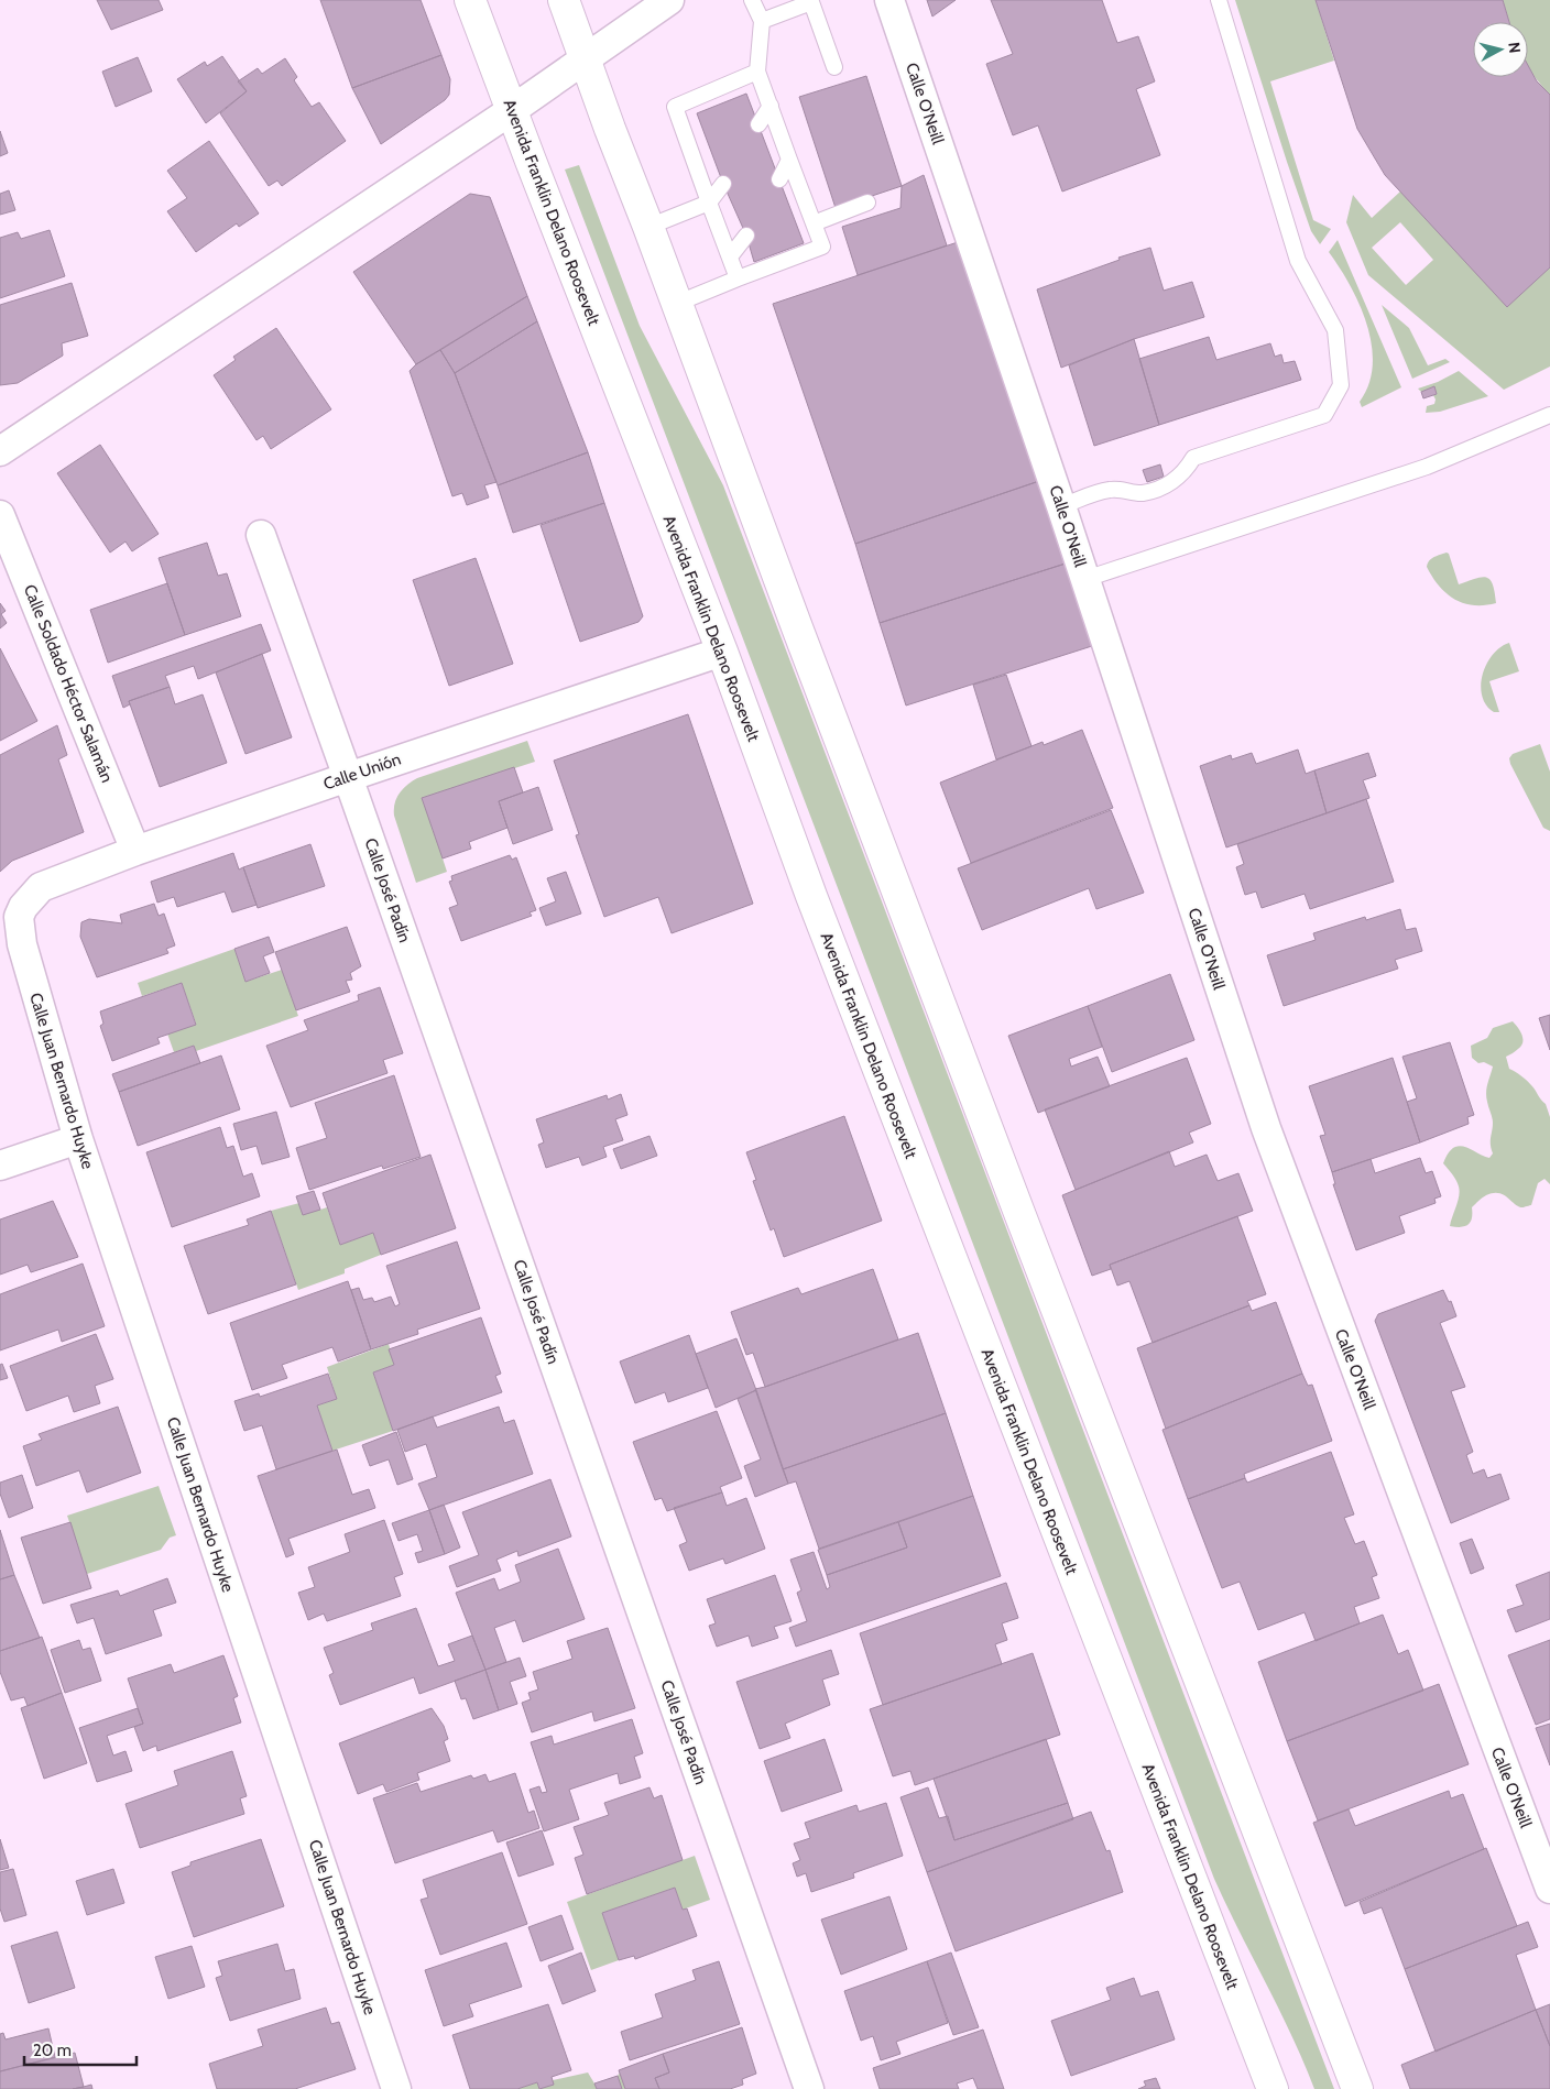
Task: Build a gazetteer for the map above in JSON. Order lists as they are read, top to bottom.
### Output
{
  "streets": {
    "main road": ["Avenida Franklin Delano Roosevelt"],
    "street": [
      "Calle O'Neill",
      "Calle Soldado Héctor Salamán",
      "Calle Unión",
      "Calle José Padín",
      "Calle Juan Bernardo Huyke"
    ]
  },
  "crossings": [
    ["Avenida Franklin Delano Roosevelt", "Calle Unión"],
    ["Calle Soldado Héctor Salamán", "Calle Unión"],
    ["Calle Unión", "Calle José Padín"],
    ["Calle Unión", "Calle Juan Bernardo Huyke"]
  ],
  "scale_bar": "20 m",
  "north": "right"
}
